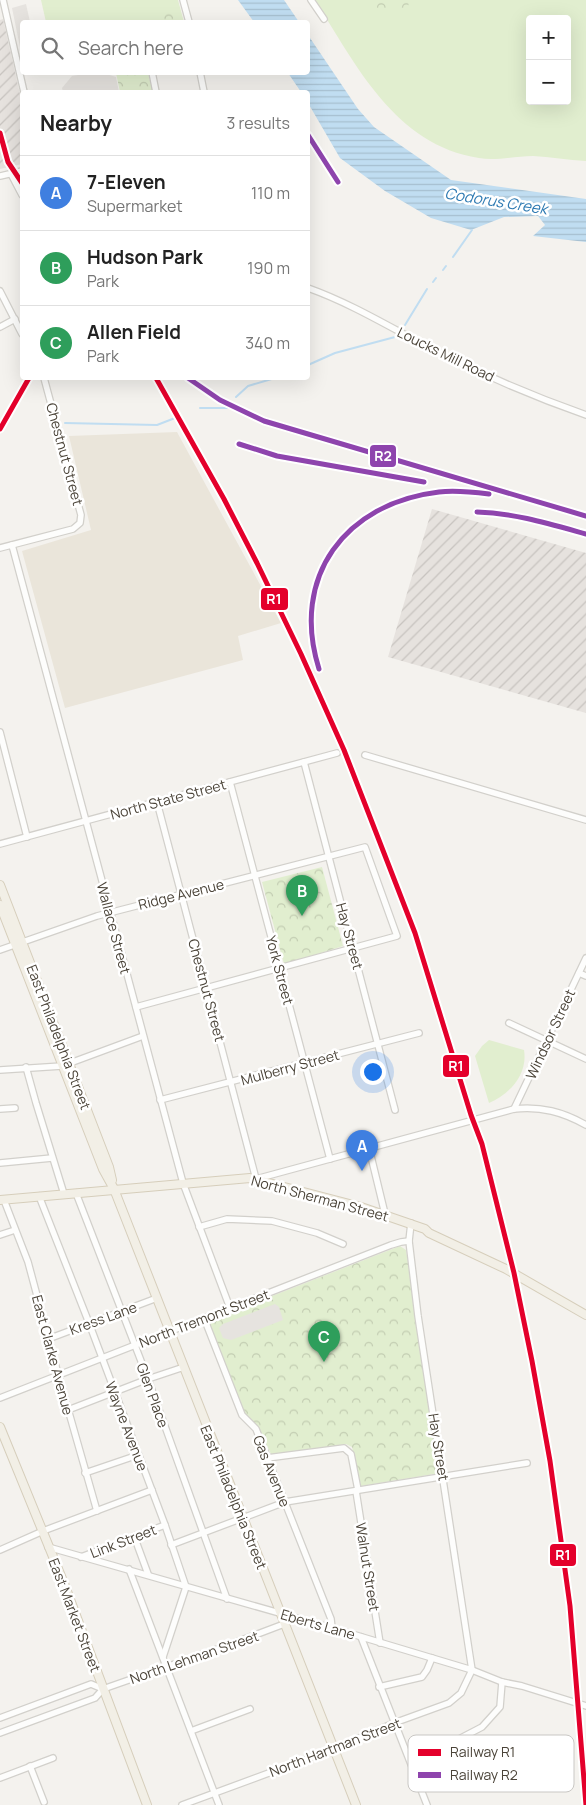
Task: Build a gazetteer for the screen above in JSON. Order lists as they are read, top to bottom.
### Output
{
  "streets": {
    "main road": ["East Philadelphia Street", "North Sherman Street", "East Market Street"],
    "street": [
      "Loucks Mill Road",
      "Chestnut Street",
      "North State Street",
      "Ridge Avenue",
      "Wallace Street",
      "Hay Street",
      "York Street",
      "Windsor Street",
      "Mulberry Street",
      "Kress Lane",
      "North Tremont Street",
      "East Clarke Avenue",
      "Glen Place",
      "Wayne Avenue",
      "Gas Avenue",
      "Link Street",
      "Walnut Street",
      "Eberts Lane",
      "North Lehman Street",
      "North Hartman Street"
    ]
  },
  "crossings": [
    ["Chestnut Street", "North State Street"],
    ["Chestnut Street", "Ridge Avenue"],
    ["Chestnut Street", "Wallace Street"],
    ["Chestnut Street", "Mulberry Street"],
    ["Chestnut Street", "North Sherman Street"],
    ["North State Street", "Wallace Street"],
    ["North State Street", "Hay Street"],
    ["North State Street", "York Street"],
    ["Ridge Avenue", "Wallace Street"],
    ["Ridge Avenue", "Hay Street"],
    ["Ridge Avenue", "York Street"],
    ["Ridge Avenue", "East Philadelphia Street"],
    ["Wallace Street", "Mulberry Street"],
    ["Wallace Street", "North Sherman Street"],
    ["Wallace Street", "North Tremont Street"],
    ["Hay Street", "Mulberry Street"],
    ["Hay Street", "North Sherman Street"],
    ["Hay Street", "North Tremont Street"],
    ["Hay Street", "Eberts Lane"],
    ["Hay Street", "North Hartman Street"],
    ["York Street", "Mulberry Street"],
    ["East Philadelphia Street", "North Sherman Street"],
    ["East Philadelphia Street", "Kress Lane"],
    ["East Philadelphia Street", "North Tremont Street"],
    ["East Philadelphia Street", "Eberts Lane"],
    ["East Philadelphia Street", "North Lehman Street"],
    ["East Philadelphia Street", "North Hartman Street"],
    ["North Sherman Street", "East Clarke Avenue"],
    ["North Sherman Street", "Glen Place"],
    ["North Sherman Street", "Wayne Avenue"],
    ["Kress Lane", "East Clarke Avenue"],
    ["Kress Lane", "Glen Place"],
    ["Kress Lane", "Wayne Avenue"],
    ["North Tremont Street", "East Clarke Avenue"],
    ["North Tremont Street", "Glen Place"],
    ["North Tremont Street", "Wayne Avenue"],
    ["North Tremont Street", "Gas Avenue"],
    ["Glen Place", "Eberts Lane"],
    ["Wayne Avenue", "Link Street"],
    ["Wayne Avenue", "Eberts Lane"],
    ["Gas Avenue", "Walnut Street"],
    ["Gas Avenue", "Eberts Lane"],
    ["Link Street", "Eberts Lane"],
    ["Walnut Street", "Eberts Lane"],
    ["East Market Street", "Eberts Lane"],
    ["East Market Street", "North Lehman Street"],
    ["Eberts Lane", "North Hartman Street"]
  ],
  "water": ["Codorus Creek"],
  "lines": ["rail line R1", "rail line R2"],
  "legend": ["Railway R1", "Railway R2"],
  "page": {
    "map_buttons": ["+", "−"],
    "search": "Search here",
    "heading": ["Nearby", "3 results"],
    "list": [
      {
        "mark": "A",
        "name": "7-Eleven",
        "note": "Supermarket",
        "value": "110 m"
      },
      {
        "mark": "B",
        "name": "Hudson Park",
        "note": "Park",
        "value": "190 m"
      },
      {
        "mark": "C",
        "name": "Allen Field",
        "note": "Park",
        "value": "340 m"
      }
    ],
    "pins": ["B", "A", "C"]
  }
}
